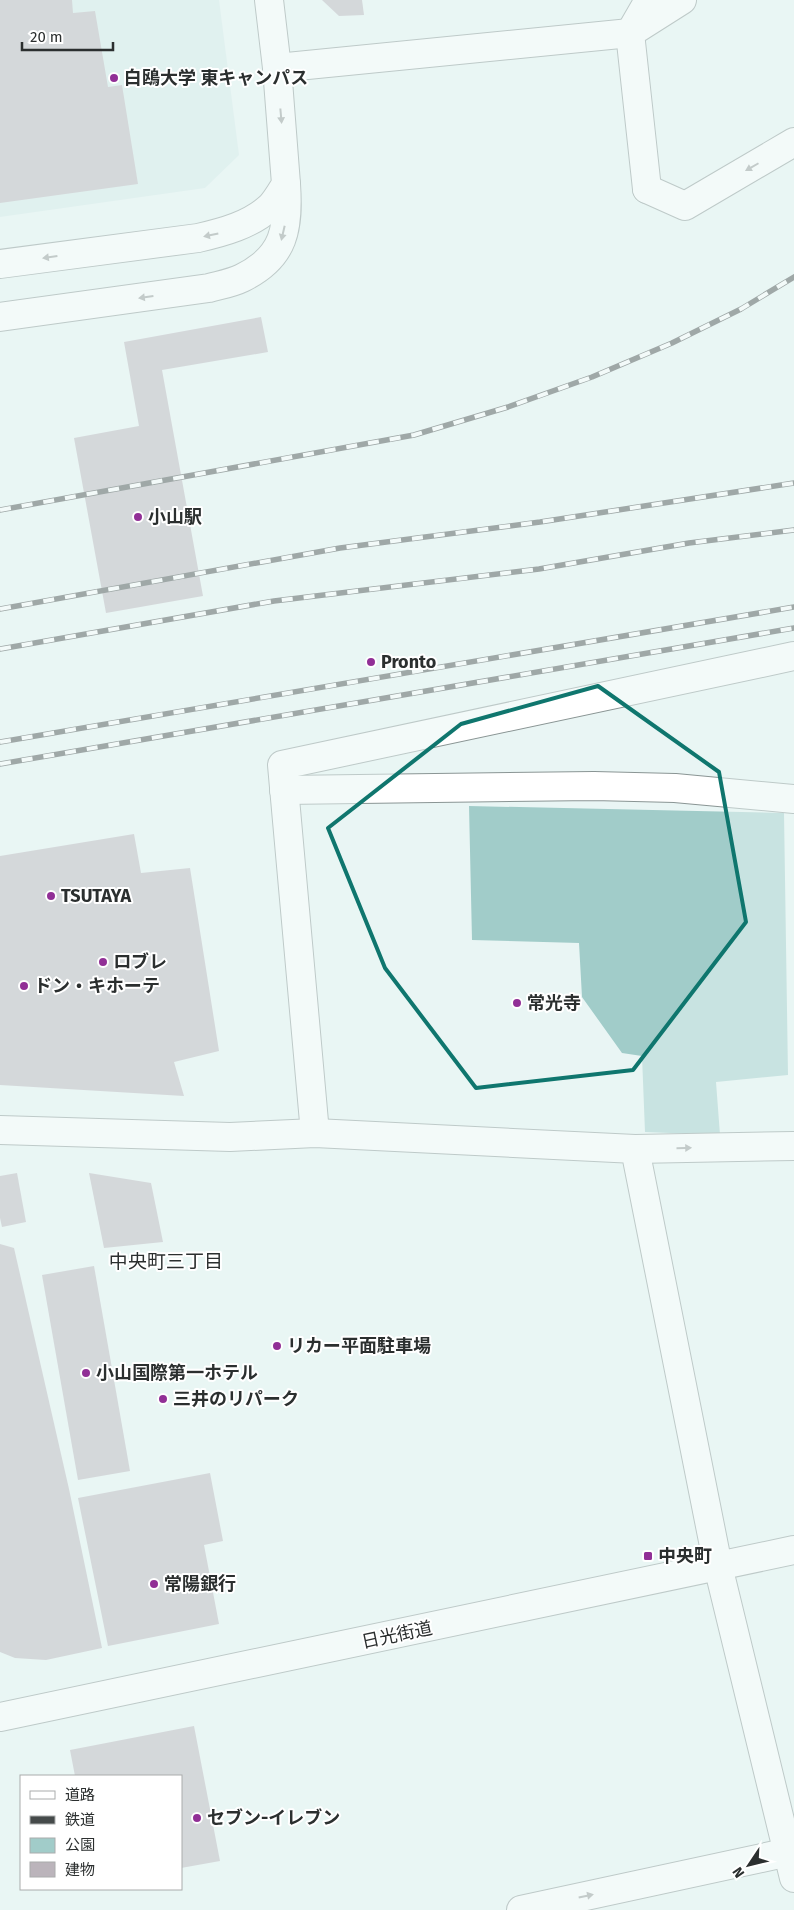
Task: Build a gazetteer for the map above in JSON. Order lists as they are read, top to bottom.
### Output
{
  "streets": {
    "street": ["日光街道"]
  },
  "districts": ["中央町三丁目"],
  "places": {
    "other": [
      "白鴎大学 東キャンパス",
      "小山駅",
      "Pronto",
      "TSUTAYA",
      "ロブレ",
      "ドン・キホーテ",
      "常光寺",
      "リカー平面駐車場",
      "小山国際第一ホテル",
      "三井のリパーク",
      "常陽銀行",
      "セブン-イレブン"
    ],
    "transit": ["中央町"]
  },
  "legend": [
    "道路",
    "鉄道",
    "公園",
    "建物"
  ],
  "scale_bar": "20 m",
  "north": "bottom left"
}
